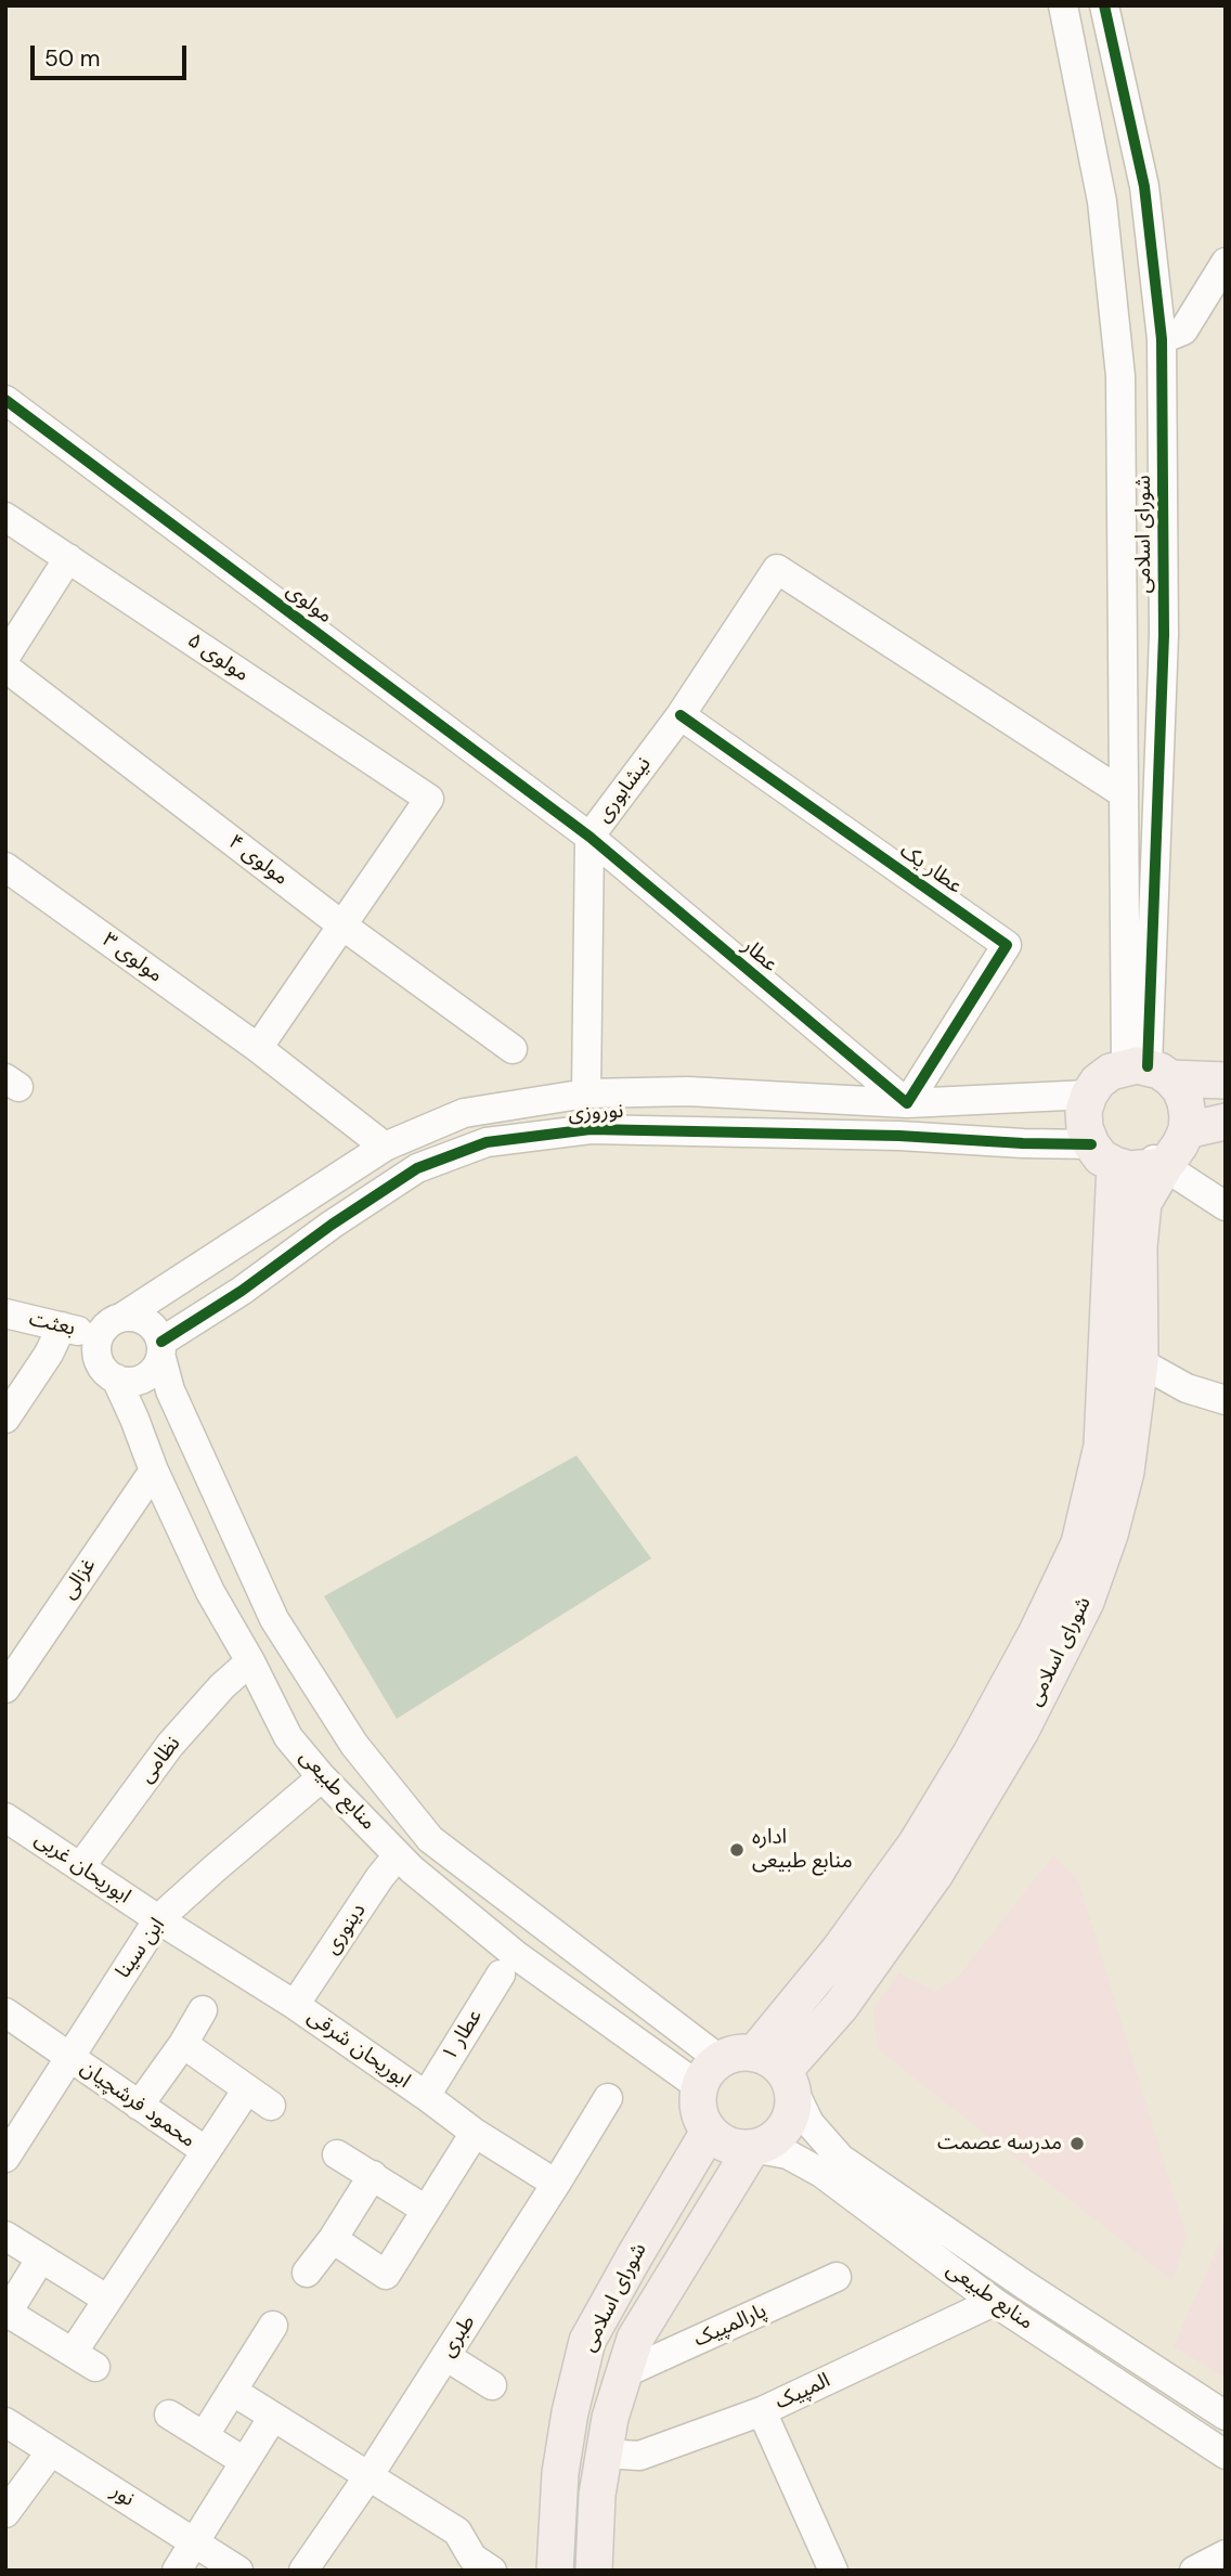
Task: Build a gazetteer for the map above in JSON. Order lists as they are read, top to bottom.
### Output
{
  "streets": {
    "main road": ["شورای اسلامی"],
    "street": [
      "مولوی",
      "مولوی ۵",
      "نیشابوری",
      "مولوی ۴",
      "عطار یک",
      "عطار",
      "مولوی ۳",
      "نوروزی",
      "بعثت",
      "غزالی",
      "نظامی",
      "منابع طبیعی",
      "ابوریحان غربی",
      "دینوری",
      "ابن سینا",
      "عطار ۱",
      "ابوریحان شرقی",
      "محمود فرشچیان",
      "پارالمپیک",
      "طبری",
      "المپیک",
      "نور"
    ]
  },
  "crossings": [
    ["شورای اسلامی", "نیشابوری"],
    ["شورای اسلامی", "نوروزی"],
    ["شورای اسلامی", "منابع طبیعی"],
    ["شورای اسلامی", "پارالمپیک"],
    ["شورای اسلامی", "المپیک"],
    ["مولوی", "نیشابوری"],
    ["مولوی", "عطار"],
    ["مولوی ۵", "مولوی ۴"],
    ["نیشابوری", "عطار یک"],
    ["نیشابوری", "عطار"],
    ["نیشابوری", "نوروزی"],
    ["عطار یک", "عطار"],
    ["عطار یک", "نوروزی"],
    ["عطار", "نوروزی"],
    ["مولوی ۳", "نوروزی"],
    ["نوروزی", "بعثت"],
    ["نوروزی", "منابع طبیعی"],
    ["بعثت", "منابع طبیعی"],
    ["غزالی", "منابع طبیعی"],
    ["نظامی", "منابع طبیعی"],
    ["نظامی", "ابوریحان غربی"],
    ["منابع طبیعی", "دینوری"],
    ["منابع طبیعی", "ابن سینا"],
    ["منابع طبیعی", "المپیک"],
    ["ابوریحان غربی", "ابن سینا"],
    ["ابوریحان غربی", "ابوریحان شرقی"],
    ["دینوری", "ابوریحان شرقی"],
    ["ابن سینا", "ابوریحان شرقی"],
    ["ابن سینا", "محمود فرشچیان"],
    ["عطار ۱", "ابوریحان شرقی"],
    ["ابوریحان شرقی", "طبری"]
  ],
  "places": ["اداره منابع طبیعی", "مدرسه عصمت"],
  "scale_bar": "50 m"
}
